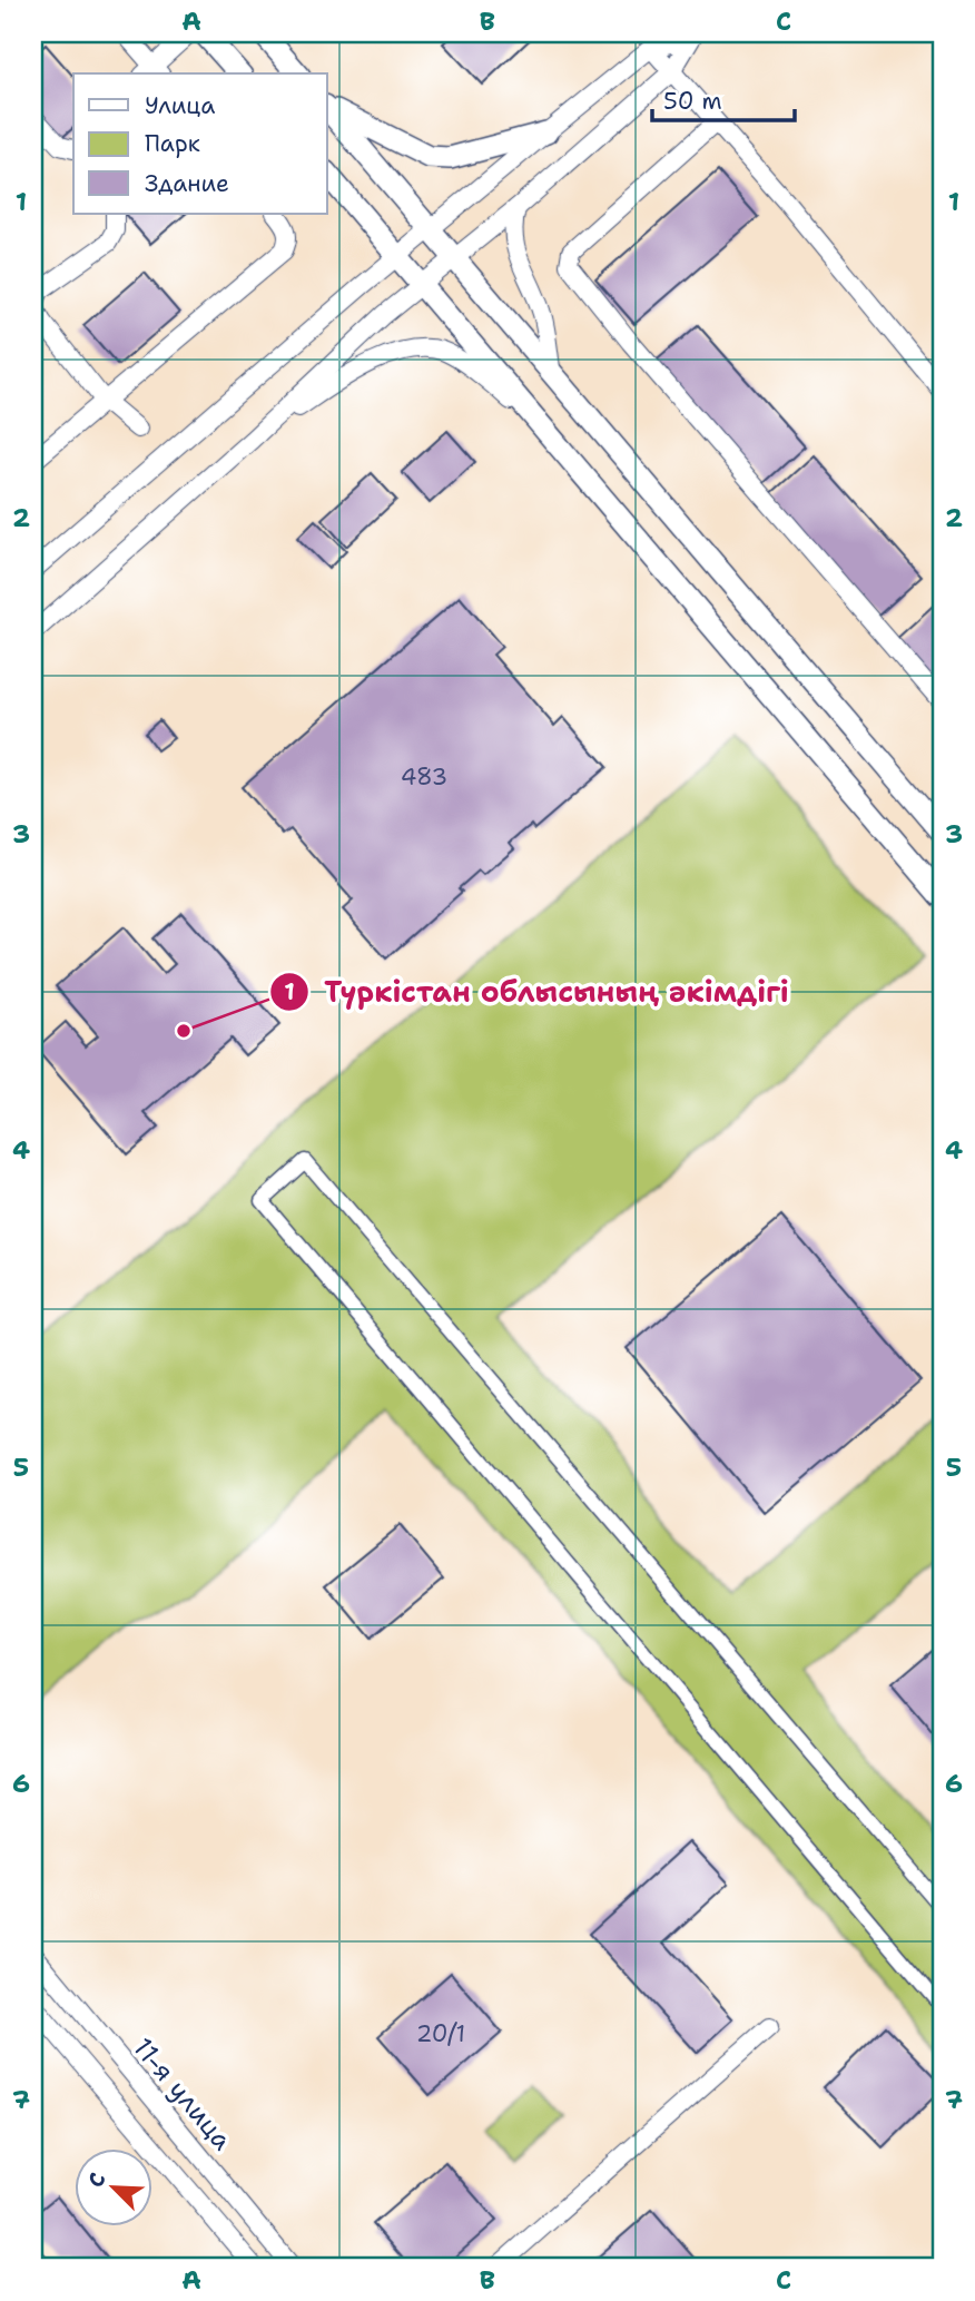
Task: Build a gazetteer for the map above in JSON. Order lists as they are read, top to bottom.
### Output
{
  "streets": {
    "street": ["11-я улица"]
  },
  "places": ["Түркістан облысының әкімдігі"],
  "house_numbers": ["483", "20/1"],
  "legend": ["Улица", "Парк", "Здание"],
  "scale_bar": "50 m",
  "north": "top left",
  "grid": {
    "columns": ["A", "B", "C"],
    "rows": [
      "1",
      "2",
      "3",
      "4",
      "5",
      "6",
      "7"
    ]
  }
}
